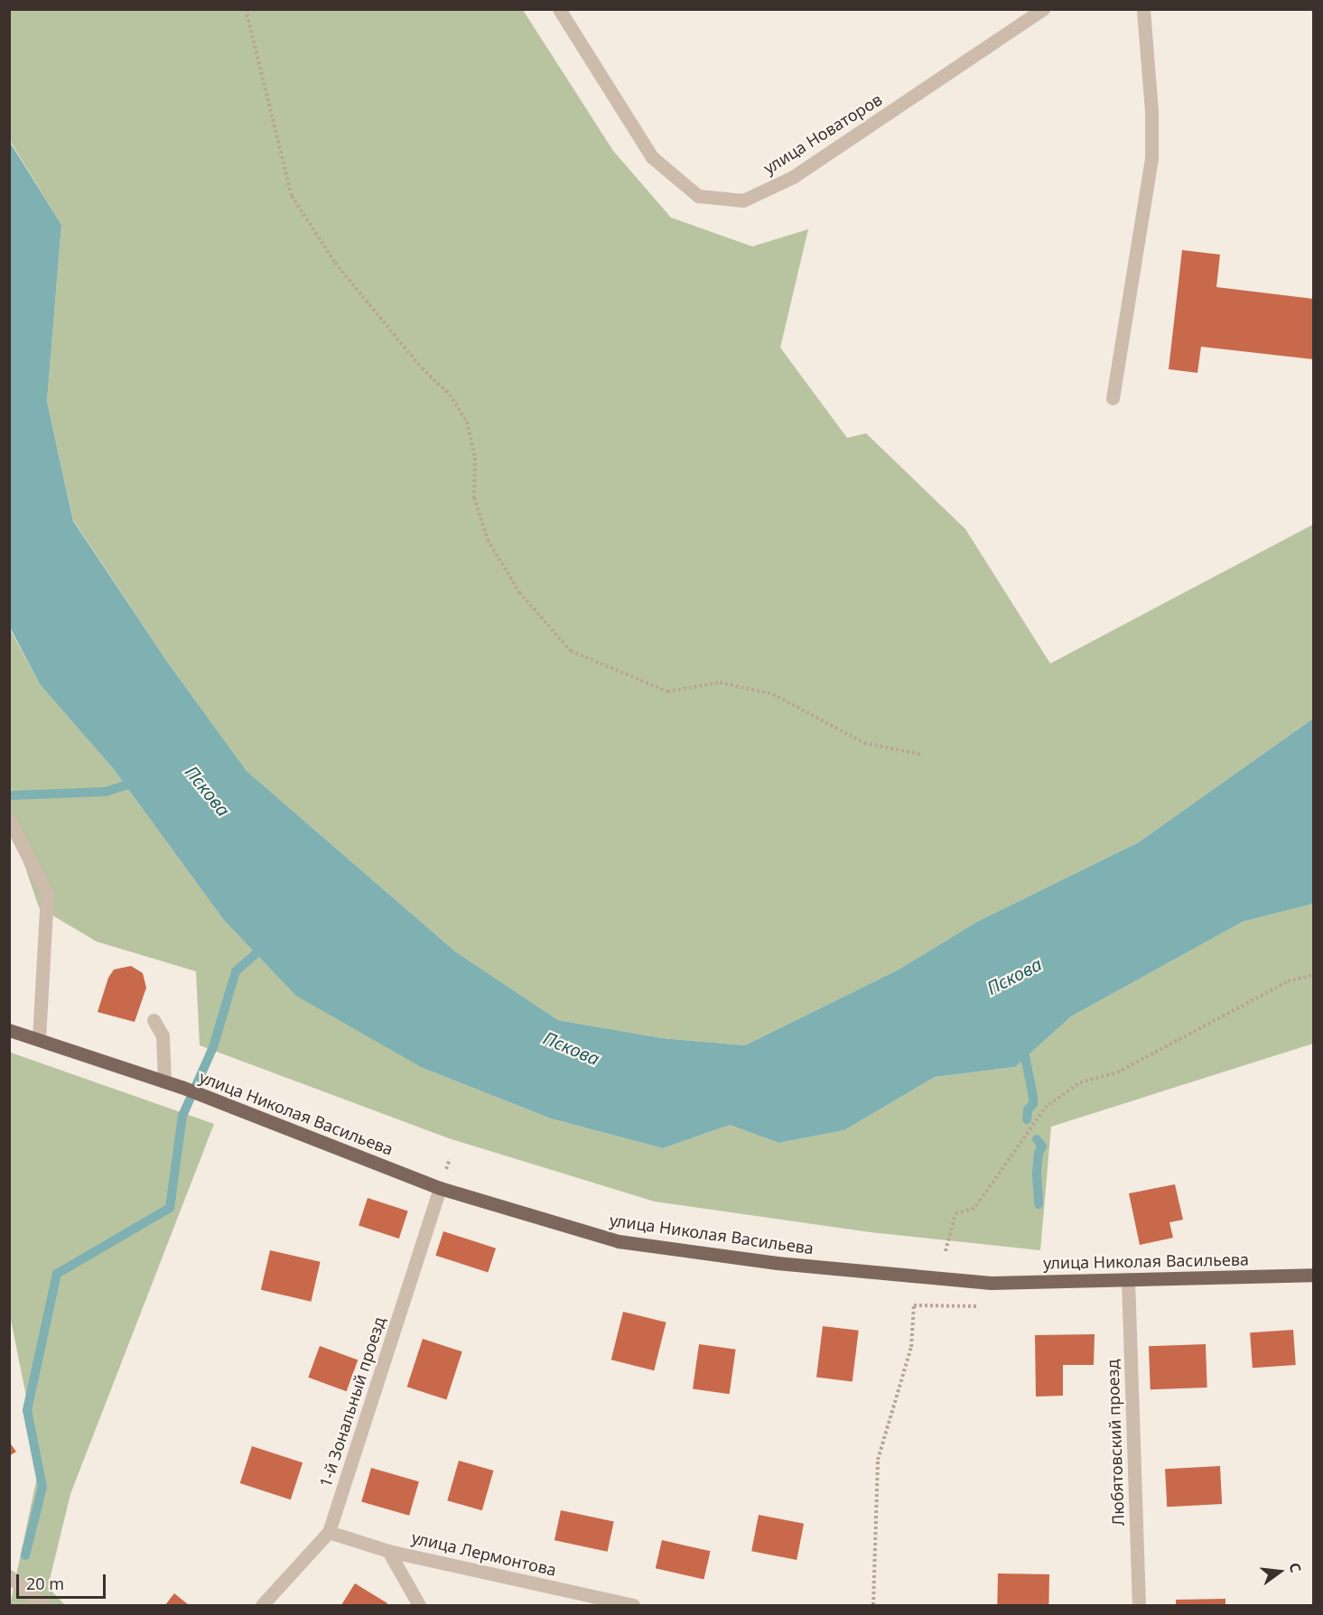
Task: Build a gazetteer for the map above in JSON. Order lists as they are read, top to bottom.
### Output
{
  "streets": {
    "main road": ["улица Николая Васильева"],
    "street": [
      "улица Новаторов",
      "1-й Зональный проезд",
      "Любятовский проезд",
      "улица Лермонтова"
    ]
  },
  "crossings": [
    ["улица Николая Васильева", "1-й Зональный проезд"],
    ["улица Николая Васильева", "Любятовский проезд"],
    ["1-й Зональный проезд", "улица Лермонтова"]
  ],
  "water": ["Пскова"],
  "scale_bar": "20 m",
  "north": "right"
}
